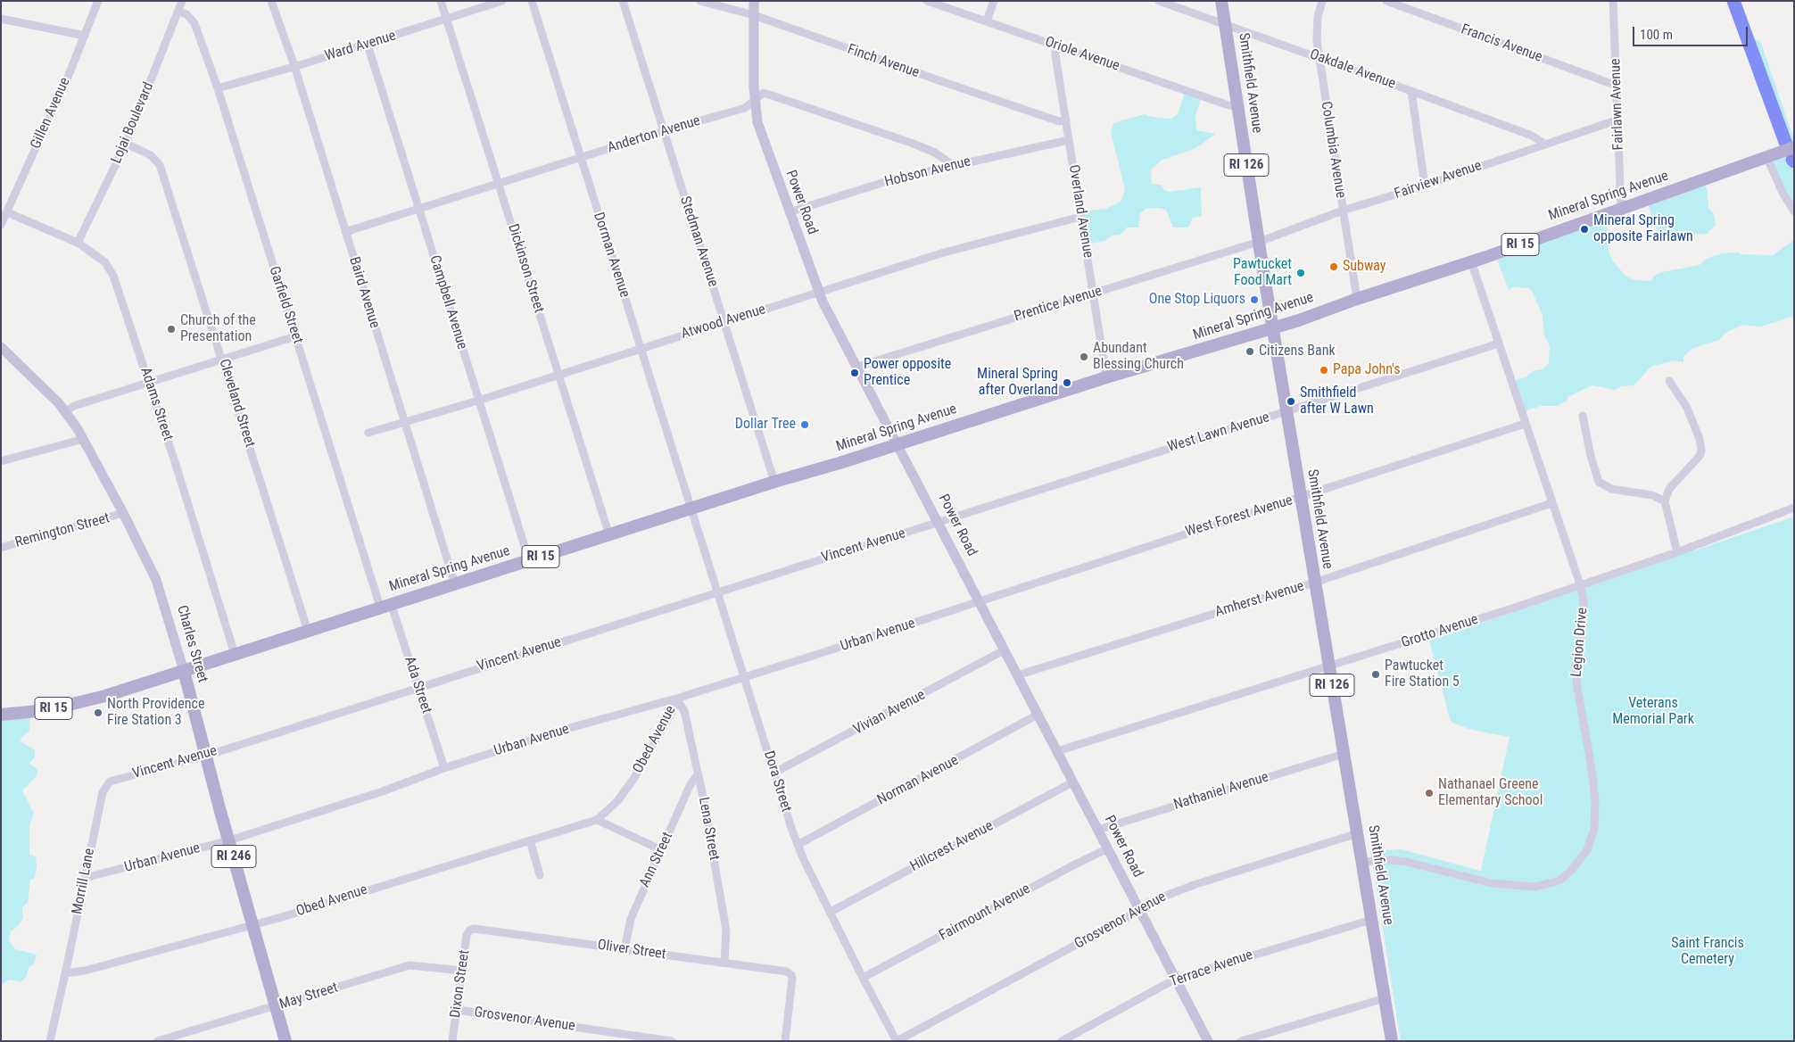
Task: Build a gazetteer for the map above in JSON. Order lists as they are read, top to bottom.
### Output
{
  "streets": {
    "main road": [
      "Smithfield Avenue",
      "RI 126",
      "Mineral Spring Avenue",
      "Power Road",
      "RI 15",
      "Charles Street",
      "RI 246"
    ],
    "street": [
      "Francis Avenue",
      "Ward Avenue",
      "Oriole Avenue",
      "Finch Avenue",
      "Oakdale Avenue",
      "Fairlawn Avenue",
      "Gillen Avenue",
      "Lojai Boulevard",
      "Anderton Avenue",
      "Columbia Avenue",
      "Hobson Avenue",
      "Fairview Avenue",
      "Overland Avenue",
      "Stedman Avenue",
      "Dorman Avenue",
      "Dickinson Street",
      "Baird Avenue",
      "Campbell Avenue",
      "Prentice Avenue",
      "Garfield Street",
      "Atwood Avenue",
      "Cleveland Street",
      "Adams Street",
      "West Lawn Avenue",
      "West Forest Avenue",
      "Remington Street",
      "Vincent Avenue",
      "Amherst Avenue",
      "Grotto Avenue",
      "Urban Avenue",
      "Legion Drive",
      "Ada Street",
      "Vivian Avenue",
      "Obed Avenue",
      "Norman Avenue",
      "Dora Street",
      "Nathaniel Avenue",
      "Lena Street",
      "Hillcrest Avenue",
      "Ann Street",
      "Morrill Lane",
      "Fairmount Avenue",
      "Grosvenor Avenue",
      "Oliver Street",
      "Terrace Avenue",
      "Dixon Street",
      "May Street"
    ]
  },
  "crossings": [
    ["Francis Avenue", "Fairlawn Avenue"],
    ["Ward Avenue", "Dickinson Street"],
    ["Ward Avenue", "Baird Avenue"],
    ["Ward Avenue", "Campbell Avenue"],
    ["Ward Avenue", "Garfield Street"],
    ["Oriole Avenue", "Smithfield Avenue"],
    ["Oriole Avenue", "Overland Avenue"],
    ["Finch Avenue", "Power Road"],
    ["Finch Avenue", "Overland Avenue"],
    ["Oakdale Avenue", "Smithfield Avenue"],
    ["Oakdale Avenue", "Columbia Avenue"],
    ["Oakdale Avenue", "Fairview Avenue"],
    ["Smithfield Avenue", "Fairview Avenue"],
    ["Smithfield Avenue", "Mineral Spring Avenue"],
    ["Smithfield Avenue", "Prentice Avenue"],
    ["Smithfield Avenue", "West Lawn Avenue"],
    ["Smithfield Avenue", "West Forest Avenue"],
    ["Smithfield Avenue", "Amherst Avenue"],
    ["Smithfield Avenue", "Grotto Avenue"],
    ["Smithfield Avenue", "Legion Drive"],
    ["Smithfield Avenue", "Nathaniel Avenue"],
    ["Smithfield Avenue", "Grosvenor Avenue"],
    ["Smithfield Avenue", "Terrace Avenue"],
    ["Fairlawn Avenue", "Fairview Avenue"],
    ["Fairlawn Avenue", "Mineral Spring Avenue"],
    ["Gillen Avenue", "Adams Street"],
    ["Lojai Boulevard", "Garfield Street"],
    ["Lojai Boulevard", "Cleveland Street"],
    ["Lojai Boulevard", "Adams Street"],
    ["Anderton Avenue", "Hobson Avenue"],
    ["Anderton Avenue", "Power Road"],
    ["Anderton Avenue", "Stedman Avenue"],
    ["Anderton Avenue", "Dorman Avenue"],
    ["Anderton Avenue", "Dickinson Street"],
    ["Anderton Avenue", "Baird Avenue"],
    ["Anderton Avenue", "Campbell Avenue"],
    ["Columbia Avenue", "Fairview Avenue"],
    ["Columbia Avenue", "Mineral Spring Avenue"],
    ["Hobson Avenue", "Power Road"],
    ["Hobson Avenue", "Overland Avenue"],
    ["Fairview Avenue", "Prentice Avenue"],
    ["Mineral Spring Avenue", "Power Road"],
    ["Mineral Spring Avenue", "Overland Avenue"],
    ["Mineral Spring Avenue", "Stedman Avenue"],
    ["Mineral Spring Avenue", "Dorman Avenue"],
    ["Mineral Spring Avenue", "Dickinson Street"],
    ["Mineral Spring Avenue", "Baird Avenue"],
    ["Mineral Spring Avenue", "Campbell Avenue"],
    ["Mineral Spring Avenue", "Garfield Street"],
    ["Mineral Spring Avenue", "Cleveland Street"],
    ["Mineral Spring Avenue", "Adams Street"],
    ["Mineral Spring Avenue", "Legion Drive"],
    ["Mineral Spring Avenue", "Charles Street"],
    ["Mineral Spring Avenue", "Ada Street"],
    ["Mineral Spring Avenue", "Dora Street"],
    ["Power Road", "Prentice Avenue"],
    ["Power Road", "Atwood Avenue"],
    ["Power Road", "West Lawn Avenue"],
    ["Power Road", "West Forest Avenue"],
    ["Power Road", "Vincent Avenue"],
    ["Power Road", "Amherst Avenue"],
    ["Power Road", "Grotto Avenue"],
    ["Power Road", "Urban Avenue"],
    ["Power Road", "Vivian Avenue"],
    ["Power Road", "Norman Avenue"],
    ["Power Road", "Nathaniel Avenue"],
    ["Power Road", "Hillcrest Avenue"],
    ["Power Road", "Fairmount Avenue"],
    ["Power Road", "Grosvenor Avenue"],
    ["Power Road", "Terrace Avenue"],
    ["Overland Avenue", "Prentice Avenue"],
    ["Overland Avenue", "Atwood Avenue"],
    ["Stedman Avenue", "Atwood Avenue"],
    ["Dorman Avenue", "Atwood Avenue"],
    ["Dorman Avenue", "Dora Street"],
    ["Dickinson Street", "Atwood Avenue"],
    ["Baird Avenue", "Atwood Avenue"],
    ["Campbell Avenue", "Atwood Avenue"],
    ["Garfield Street", "Ada Street"],
    ["West Lawn Avenue", "Vincent Avenue"],
    ["West Lawn Avenue", "Legion Drive"],
    ["West Forest Avenue", "Urban Avenue"],
    ["West Forest Avenue", "Legion Drive"],
    ["Remington Street", "Charles Street"],
    ["Vincent Avenue", "Charles Street"],
    ["Vincent Avenue", "Ada Street"],
    ["Vincent Avenue", "Dora Street"],
    ["Vincent Avenue", "Morrill Lane"],
    ["Amherst Avenue", "Legion Drive"],
    ["Grotto Avenue", "Legion Drive"],
    ["Urban Avenue", "Charles Street"],
    ["Urban Avenue", "Ada Street"],
    ["Urban Avenue", "Obed Avenue"],
    ["Urban Avenue", "Dora Street"],
    ["Urban Avenue", "Lena Street"],
    ["Urban Avenue", "Morrill Lane"],
    ["Charles Street", "Obed Avenue"],
    ["Charles Street", "May Street"],
    ["Vivian Avenue", "Dora Street"],
    ["Obed Avenue", "Lena Street"],
    ["Obed Avenue", "Morrill Lane"],
    ["Norman Avenue", "Dora Street"],
    ["Dora Street", "Hillcrest Avenue"],
    ["Dora Street", "Fairmount Avenue"],
    ["Dora Street", "Grosvenor Avenue"],
    ["Lena Street", "Ann Street"],
    ["Lena Street", "Oliver Street"],
    ["Ann Street", "Oliver Street"],
    ["Grosvenor Avenue", "Dixon Street"],
    ["Oliver Street", "Dixon Street"],
    ["Dixon Street", "May Street"]
  ],
  "parks": ["Veterans Memorial Park", "Saint Francis Cemetery"],
  "places": [
    "Mineral Spring opposite Fairlawn",
    "Subway",
    "Pawtucket Food Mart",
    "One Stop Liquors",
    "Church of the Presentation",
    "Citizens Bank",
    "Abundant Blessing Church",
    "Papa John's",
    "Power opposite Prentice",
    "Mineral Spring after Overland",
    "Smithfield after W Lawn",
    "Dollar Tree",
    "Pawtucket Fire Station 5",
    "North Providence Fire Station 3",
    "Nathanael Greene Elementary School"
  ],
  "scale_bar": "100 m"
}
